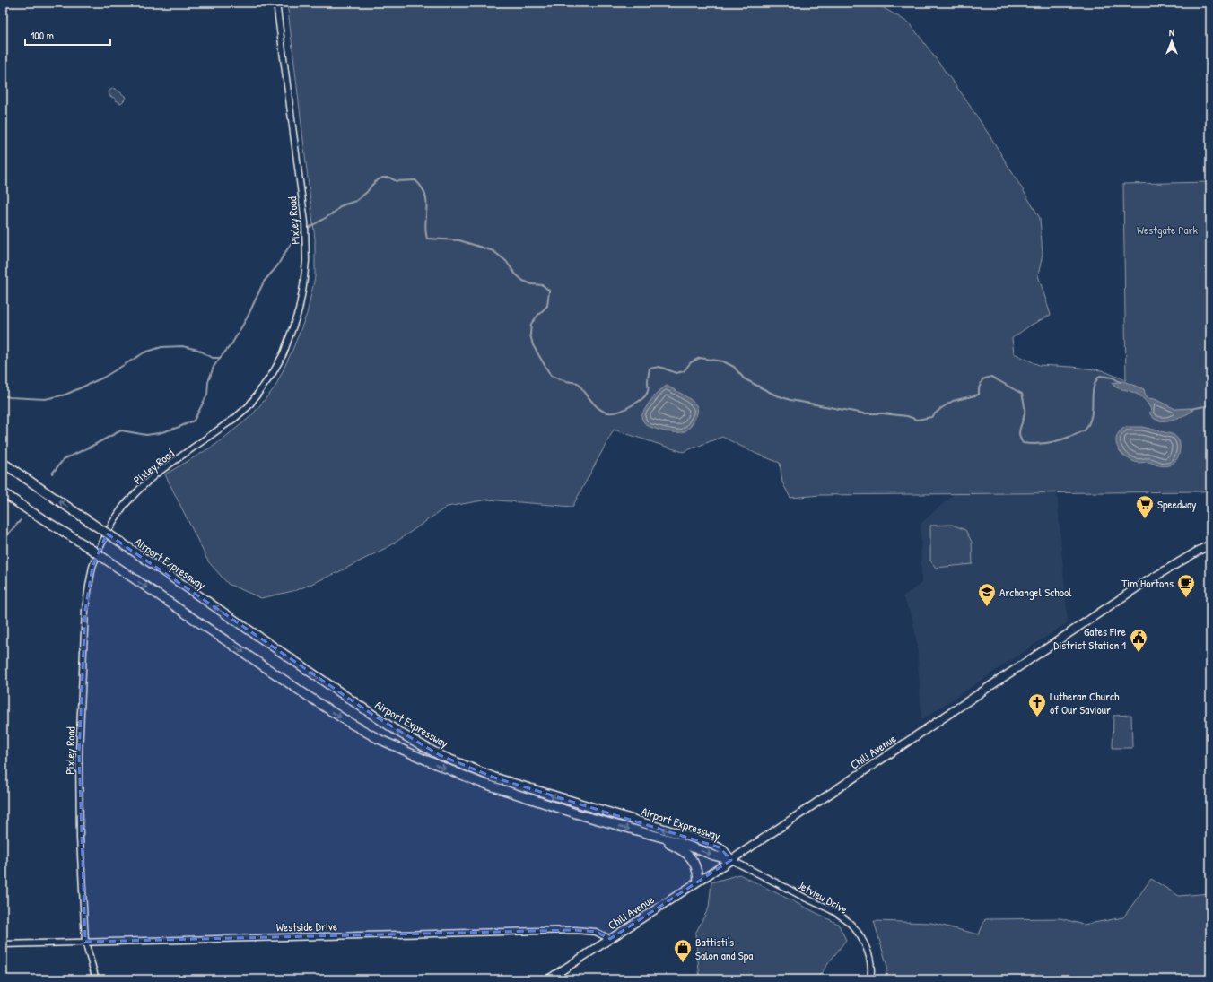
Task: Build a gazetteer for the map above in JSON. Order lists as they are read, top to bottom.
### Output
{
  "streets": {
    "highway": ["Airport Expressway"],
    "main road": ["Chili Avenue"],
    "street": ["Pixley Road", "Jetview Drive", "Westside Drive"]
  },
  "crossings": [
    ["Pixley Road", "Westside Drive"],
    ["Airport Expressway", "Chili Avenue"],
    ["Airport Expressway", "Jetview Drive"],
    ["Chili Avenue", "Jetview Drive"],
    ["Chili Avenue", "Westside Drive"]
  ],
  "parks": ["Westgate Park"],
  "places": {
    "supermarket": ["Speedway"],
    "cafe": ["Tim Hortons"],
    "school or university": ["Archangel School"],
    "public building": ["Gates Fire District Station 1"],
    "church": ["Lutheran Church of Our Saviour"],
    "shop": ["Battisti's Salon and Spa"]
  },
  "scale_bar": "100 m",
  "north": "top"
}
